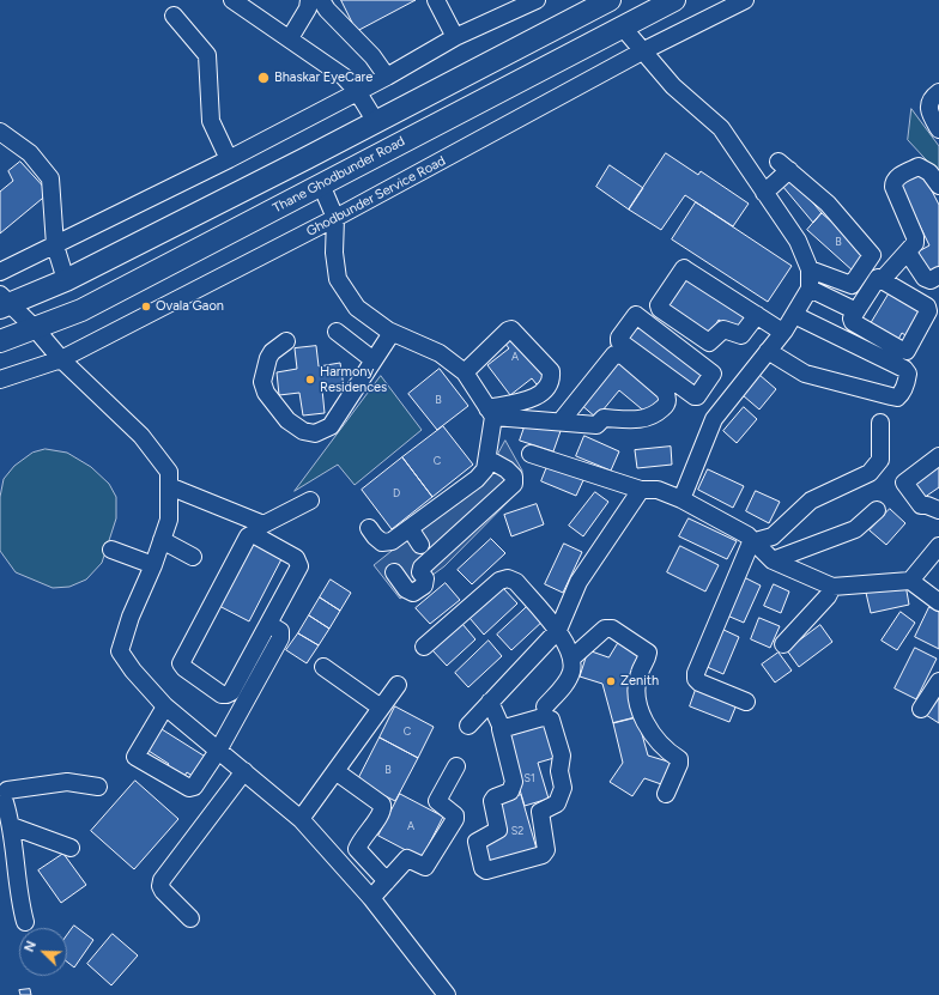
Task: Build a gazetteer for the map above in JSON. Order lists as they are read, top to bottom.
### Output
{
  "streets": {
    "main road": ["Thane Ghodbunder Road"],
    "street": ["Ghodbunder Service Road"]
  },
  "places": [
    "Bhaskar EyeCare",
    "Ovala Gaon",
    "Harmony Residences",
    "Zenith"
  ],
  "house_numbers": [
    "B",
    "A",
    "B",
    "C",
    "D",
    "C",
    "B",
    "S1",
    "A",
    "S2"
  ],
  "north": "top left"
}
